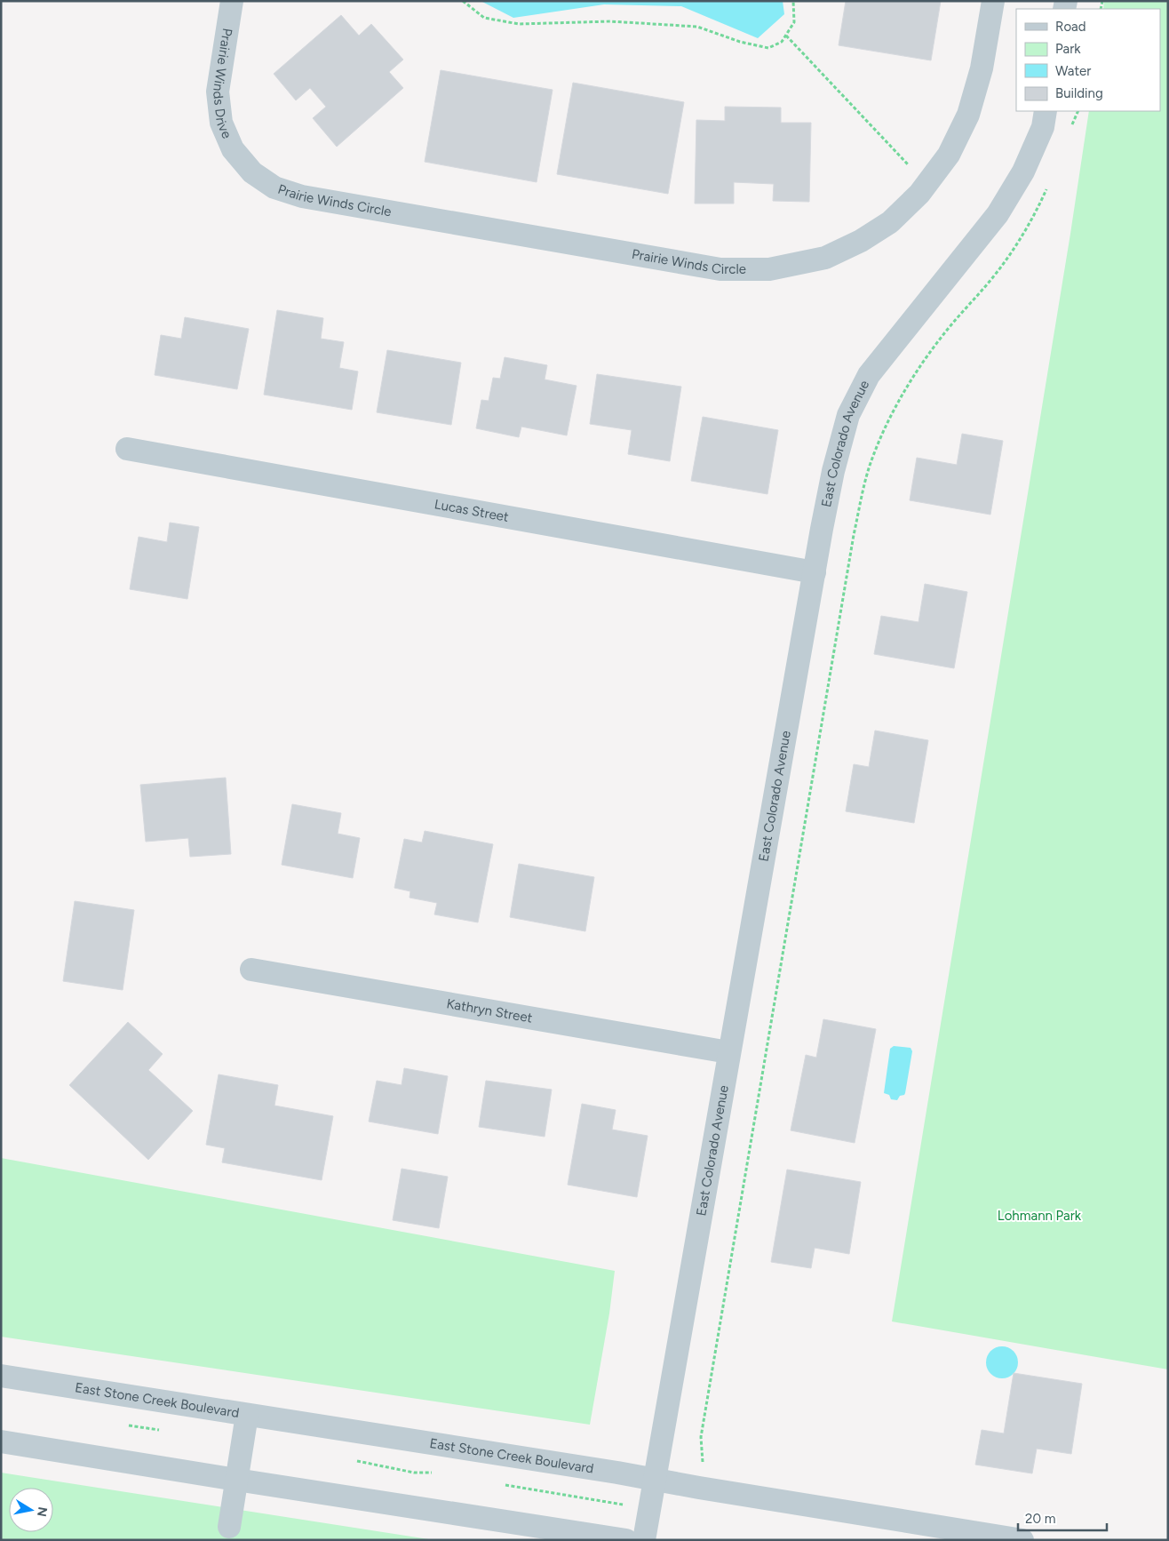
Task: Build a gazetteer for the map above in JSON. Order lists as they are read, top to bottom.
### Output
{
  "streets": {
    "street": [
      "Prairie Winds Drive",
      "Prairie Winds Circle",
      "East Colorado Avenue",
      "Lucas Street",
      "Kathryn Street",
      "East Stone Creek Boulevard"
    ]
  },
  "crossings": [
    ["Prairie Winds Drive", "Prairie Winds Circle"],
    ["East Colorado Avenue", "Lucas Street"],
    ["East Colorado Avenue", "Kathryn Street"],
    ["East Colorado Avenue", "East Stone Creek Boulevard"]
  ],
  "parks": ["Lohmann Park"],
  "legend": [
    "Road",
    "Park",
    "Water",
    "Building"
  ],
  "scale_bar": "20 m",
  "north": "right"
}
